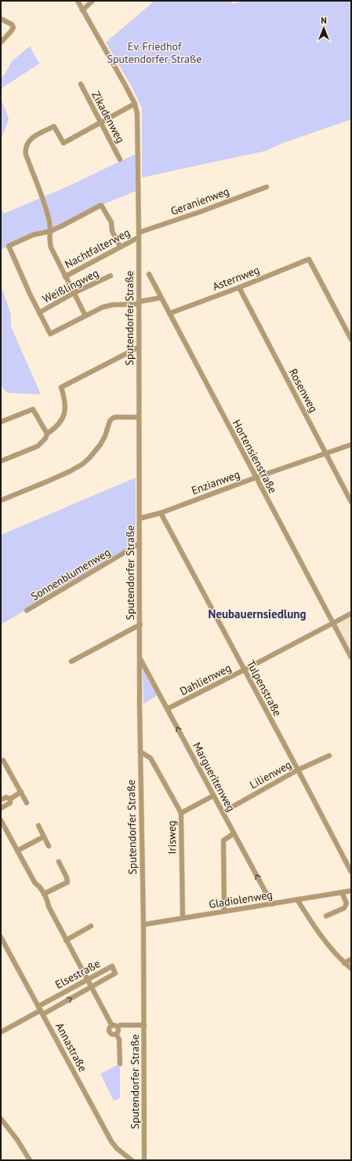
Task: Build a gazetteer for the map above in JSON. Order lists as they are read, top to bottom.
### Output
{
  "streets": {
    "street": [
      "Zikadenweg",
      "Geranienweg",
      "Nachtfalterweg",
      "Asternweg",
      "Weißlingweg",
      "Sputendorfer Straße",
      "Rosenweg",
      "Hortensienstraße",
      "Enzianweg",
      "Sonnenblumenweg",
      "Dahlienweg",
      "Tulpenstraße",
      "Lilienweg",
      "Margueritenweg",
      "Irisweg",
      "Gladiolenweg",
      "Elsestraße",
      "Annastraße"
    ]
  },
  "crossings": [
    ["Geranienweg", "Nachtfalterweg"],
    ["Geranienweg", "Sputendorfer Straße"],
    ["Nachtfalterweg", "Sputendorfer Straße"],
    ["Asternweg", "Rosenweg"],
    ["Asternweg", "Hortensienstraße"],
    ["Sputendorfer Straße", "Enzianweg"],
    ["Sputendorfer Straße", "Sonnenblumenweg"],
    ["Sputendorfer Straße", "Margueritenweg"],
    ["Sputendorfer Straße", "Irisweg"],
    ["Sputendorfer Straße", "Gladiolenweg"],
    ["Rosenweg", "Enzianweg"],
    ["Hortensienstraße", "Enzianweg"],
    ["Hortensienstraße", "Dahlienweg"],
    ["Enzianweg", "Tulpenstraße"],
    ["Dahlienweg", "Tulpenstraße"],
    ["Dahlienweg", "Margueritenweg"],
    ["Tulpenstraße", "Lilienweg"],
    ["Lilienweg", "Margueritenweg"],
    ["Margueritenweg", "Gladiolenweg"],
    ["Irisweg", "Gladiolenweg"],
    ["Elsestraße", "Annastraße"]
  ],
  "one_way": ["Margueritenweg"],
  "districts": ["Neubauernsiedlung"],
  "parks": ["Ev. Friedhof Sputendorfer Straße"],
  "north": "top"
}
